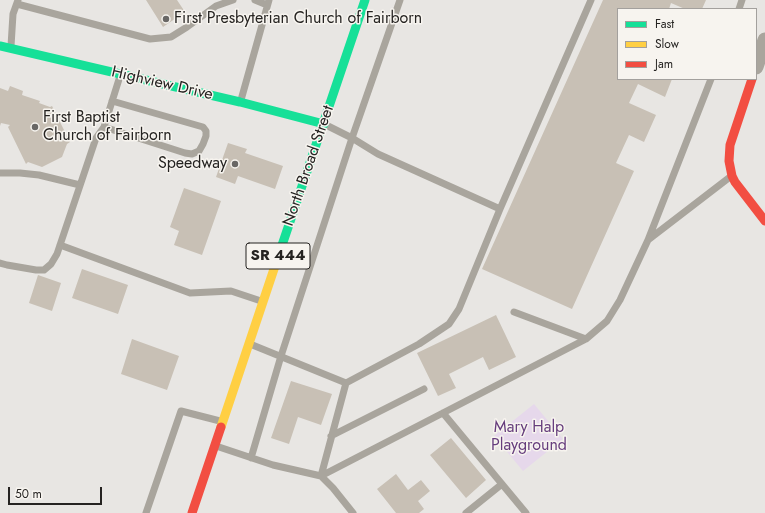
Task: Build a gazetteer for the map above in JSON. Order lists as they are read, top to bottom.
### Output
{
  "streets": {
    "main road": ["Highview Drive", "North Broad Street", "SR 444"]
  },
  "crossings": [
    ["Highview Drive", "North Broad Street"]
  ],
  "parks": ["Mary Halp Playground"],
  "places": ["First Presbyterian Church of Fairborn", "First Baptist Church of Fairborn", "Speedway"],
  "legend": ["Fast", "Slow", "Jam"],
  "scale_bar": "50 m"
}
